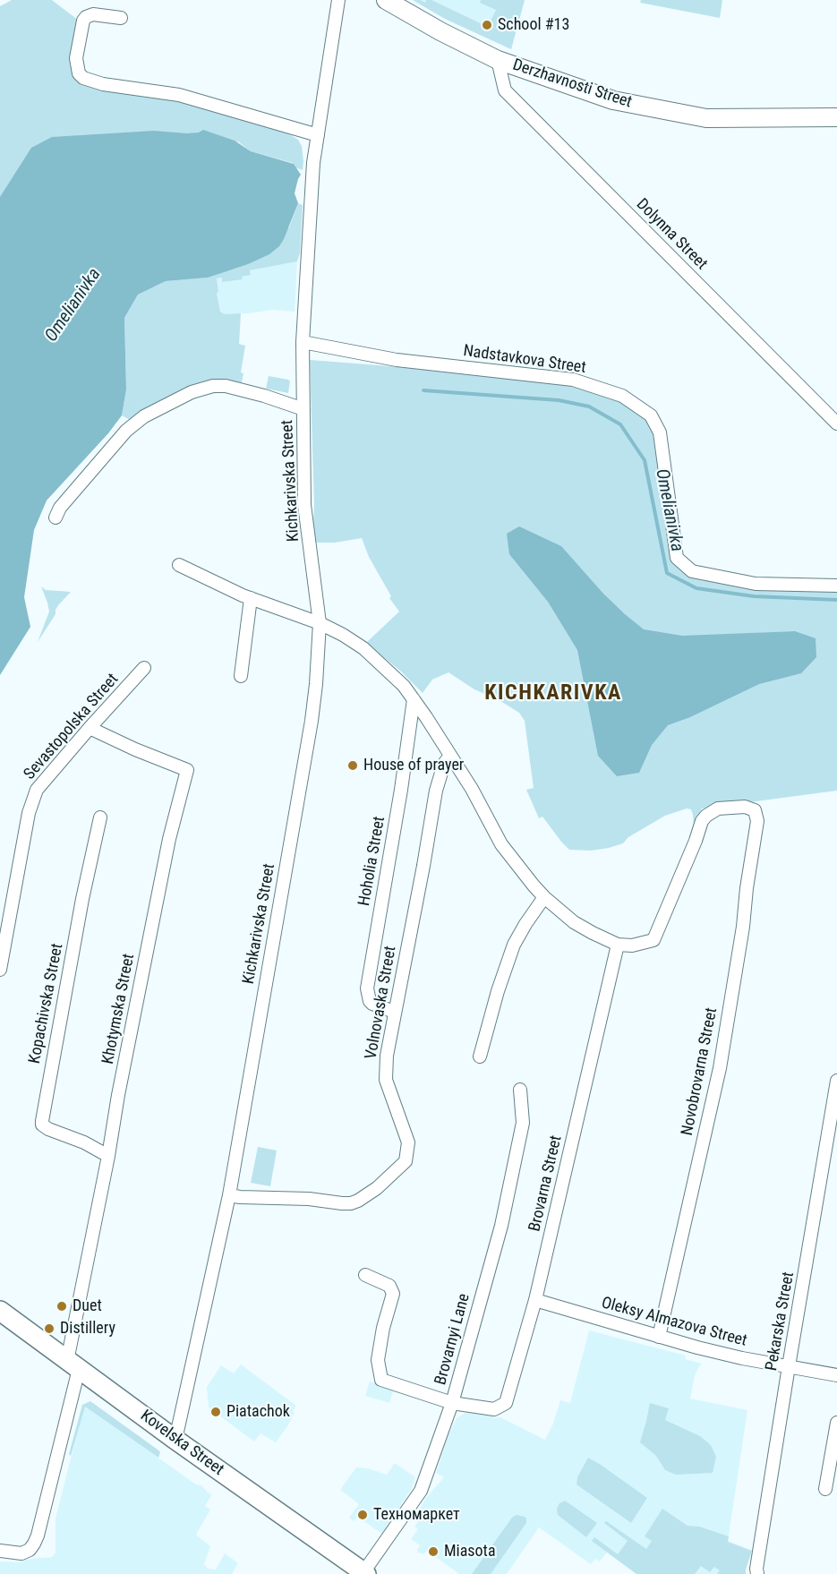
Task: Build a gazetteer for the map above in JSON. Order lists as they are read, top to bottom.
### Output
{
  "streets": {
    "main road": ["Kovelska Street"],
    "street": [
      "Derzhavnosti Street",
      "Dolynna Street",
      "Nadstavkova Street",
      "Kichkarivska Street",
      "Sevastopolska Street",
      "Hoholia Street",
      "Volnovaska Street",
      "Kopachivska Street",
      "Khotymska Street",
      "Novobrovarna Street",
      "Brovarna Street",
      "Pekarska Street",
      "Oleksy Almazova Street",
      "Brovarnyi Lane"
    ]
  },
  "crossings": [
    ["Derzhavnosti Street", "Dolynna Street"],
    ["Nadstavkova Street", "Kichkarivska Street"],
    ["Kichkarivska Street", "Volnovaska Street"],
    ["Kichkarivska Street", "Kovelska Street"],
    ["Sevastopolska Street", "Khotymska Street"],
    ["Hoholia Street", "Volnovaska Street"],
    ["Kopachivska Street", "Khotymska Street"],
    ["Khotymska Street", "Kovelska Street"],
    ["Novobrovarna Street", "Brovarna Street"],
    ["Novobrovarna Street", "Oleksy Almazova Street"],
    ["Brovarna Street", "Oleksy Almazova Street"],
    ["Brovarna Street", "Brovarnyi Lane"],
    ["Pekarska Street", "Oleksy Almazova Street"]
  ],
  "districts": ["KICHKARIVKA"],
  "water": ["Omelianivka"],
  "places": [
    "School #13",
    "House of prayer",
    "Duet",
    "Distillery",
    "Piatachok",
    "Техномаркет",
    "Miasota"
  ]
}
